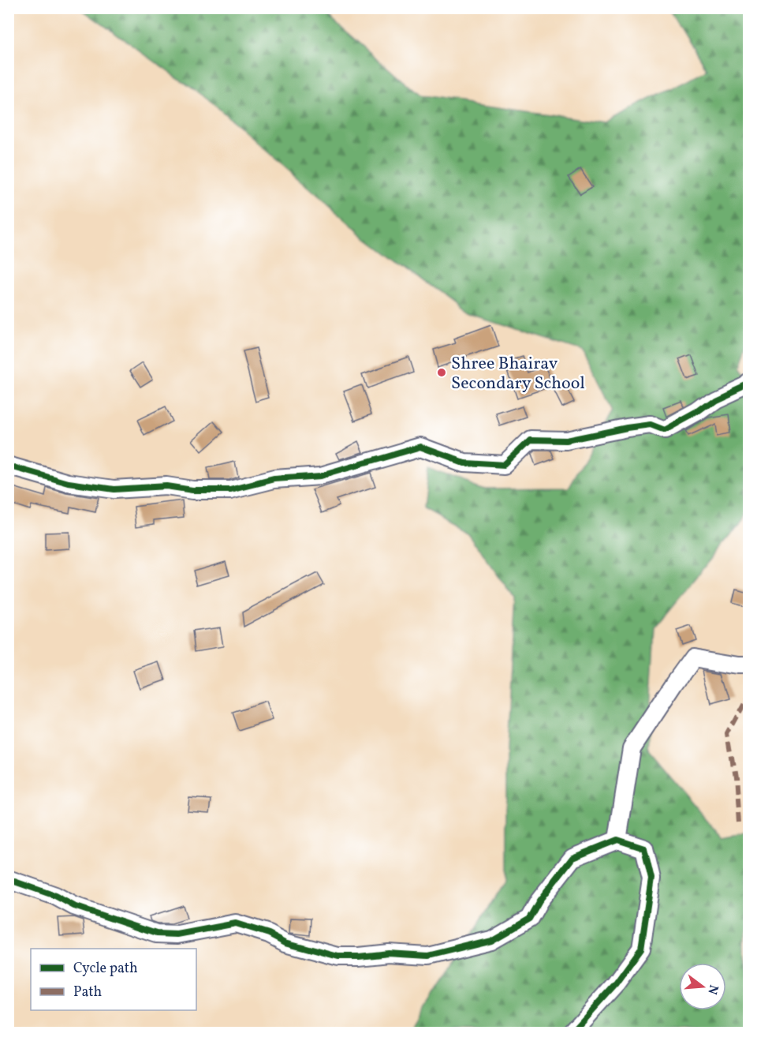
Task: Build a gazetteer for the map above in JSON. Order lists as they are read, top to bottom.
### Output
{
  "places": ["Shree Bhairav Secondary School"],
  "legend": ["Cycle path", "Path"],
  "north": "right"
}
